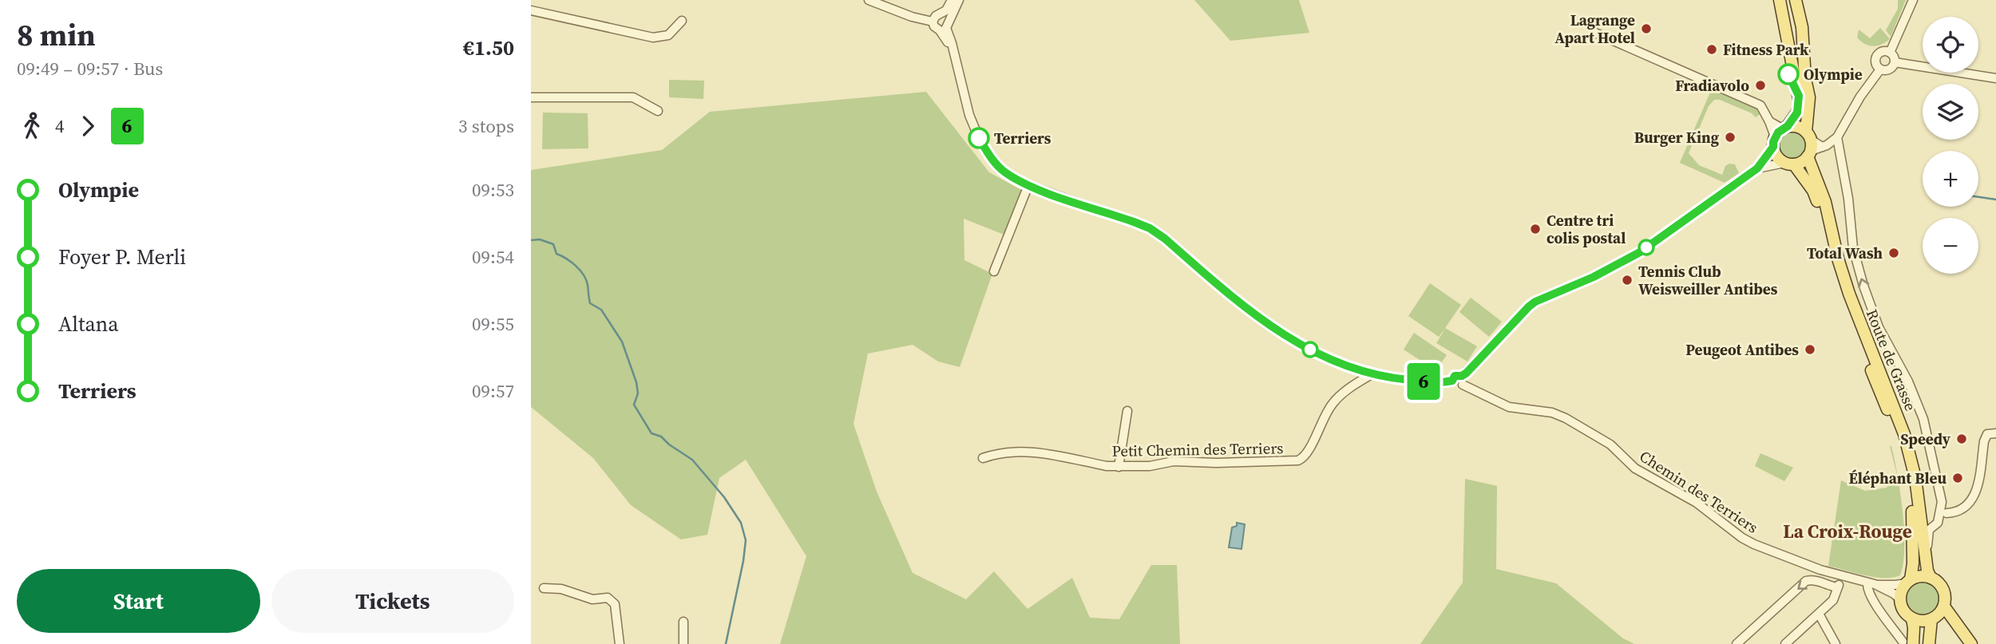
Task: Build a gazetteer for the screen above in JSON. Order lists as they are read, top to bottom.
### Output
{
  "streets": {
    "main road": ["Route de Grasse"],
    "street": ["Petit Chemin des Terriers", "Chemin des Terriers"]
  },
  "crossings": [
    ["Route de Grasse", "Chemin des Terriers"],
    ["Petit Chemin des Terriers", "Chemin des Terriers"]
  ],
  "districts": ["La Croix-Rouge"],
  "places": [
    "Lagrange Apart Hotel",
    "Fitness Park",
    "Olympie",
    "Fradiavolo",
    "Burger King",
    "Terriers",
    "Centre tri colis postal",
    "Total Wash",
    "Tennis Club Weisweiller Antibes",
    "Peugeot Antibes",
    "Speedy",
    "Éléphant Bleu"
  ],
  "lines": ["bus line 6"],
  "page": {
    "heading": ["8 min", "09:49 – 09:57 · Bus", "€1.50"],
    "on_map": "6",
    "map_buttons": ["+", "−"],
    "legs": ["4", "6", "3 stops"],
    "list": [
      {
        "name": "Olympie",
        "value": "09:53"
      },
      {
        "name": "Foyer P. Merli",
        "value": "09:54"
      },
      {
        "name": "Altana",
        "value": "09:55"
      },
      {
        "name": "Terriers",
        "value": "09:57"
      }
    ],
    "buttons": ["Start", "Tickets"]
  }
}
